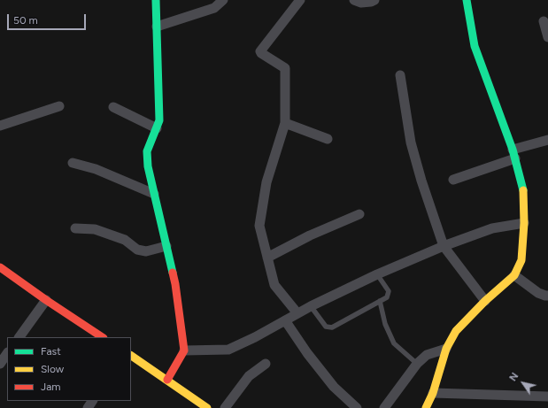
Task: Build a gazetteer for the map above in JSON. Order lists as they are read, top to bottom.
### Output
{
  "legend": ["Fast", "Slow", "Jam"],
  "scale_bar": "50 m",
  "north": "top left"
}
